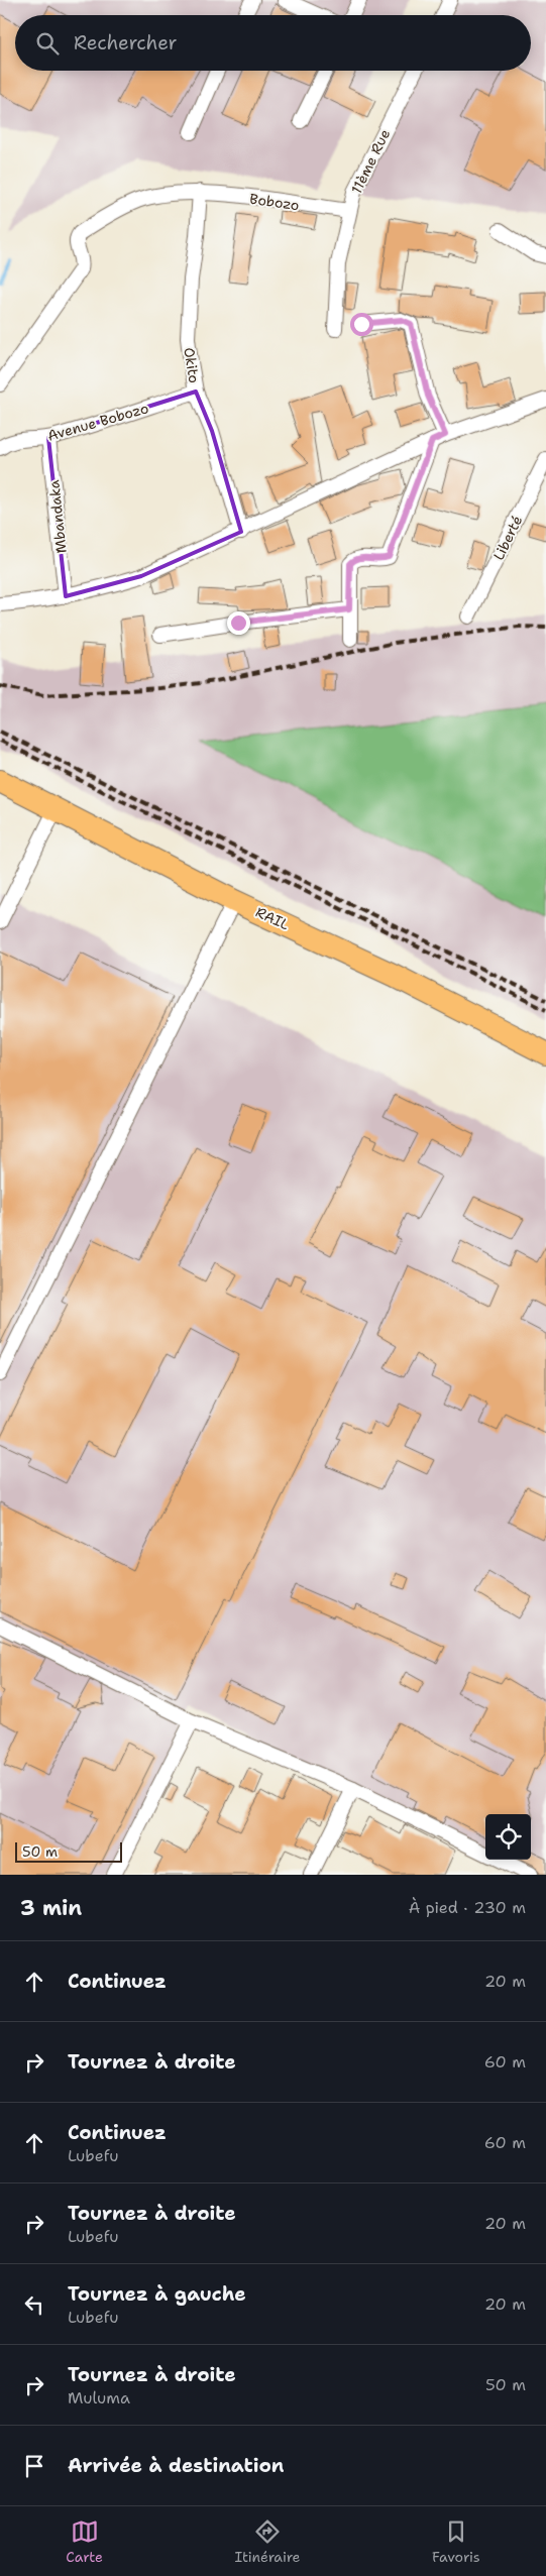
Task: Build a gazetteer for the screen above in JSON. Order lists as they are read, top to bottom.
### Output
{
  "streets": {
    "main road": ["RAIL"],
    "street": [
      "11ème Rue",
      "Bobozo",
      "Okito",
      "Avenue Bobozo",
      "Mbandaka",
      "Liberté"
    ]
  },
  "crossings": [
    ["11ème Rue", "Bobozo"],
    ["Bobozo", "Okito"],
    ["Okito", "Avenue Bobozo"],
    ["Avenue Bobozo", "Mbandaka"]
  ],
  "scale_bar": "50 m",
  "page": {
    "search": "Rechercher",
    "scale": "50 m",
    "heading": ["3 min", "À pied · 230 m"],
    "list": [
      ["Continuez", "20 m"],
      ["Tournez à droite", "60 m"],
      ["Continuez", "Lubefu", "60 m"],
      ["Tournez à droite", "Lubefu", "20 m"],
      ["Tournez à gauche", "Lubefu", "20 m"],
      ["Tournez à droite", "Muluma", "50 m"],
      "Arrivée à destination"
    ],
    "nav": ["Carte", "Itinéraire", "Favoris"]
  }
}
